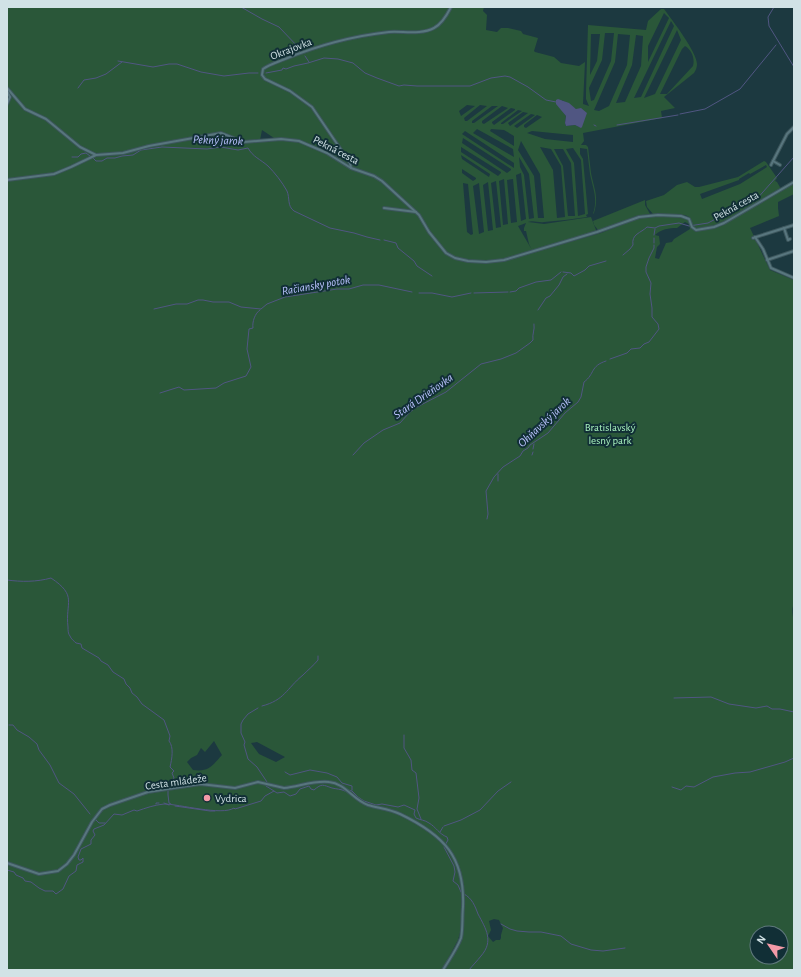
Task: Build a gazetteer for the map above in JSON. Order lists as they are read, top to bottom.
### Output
{
  "streets": {
    "street": ["Okrajovka", "Pekná cesta", "Cesta mládeže"]
  },
  "crossings": [
    ["Okrajovka", "Pekná cesta"]
  ],
  "water": [
    "Pekný jarok",
    "Račiansky potok",
    "Stará Drieňovka",
    "Ohňavský jarok"
  ],
  "parks": ["Bratislavský lesný park"],
  "places": ["Vydrica"],
  "north": "top left"
}
